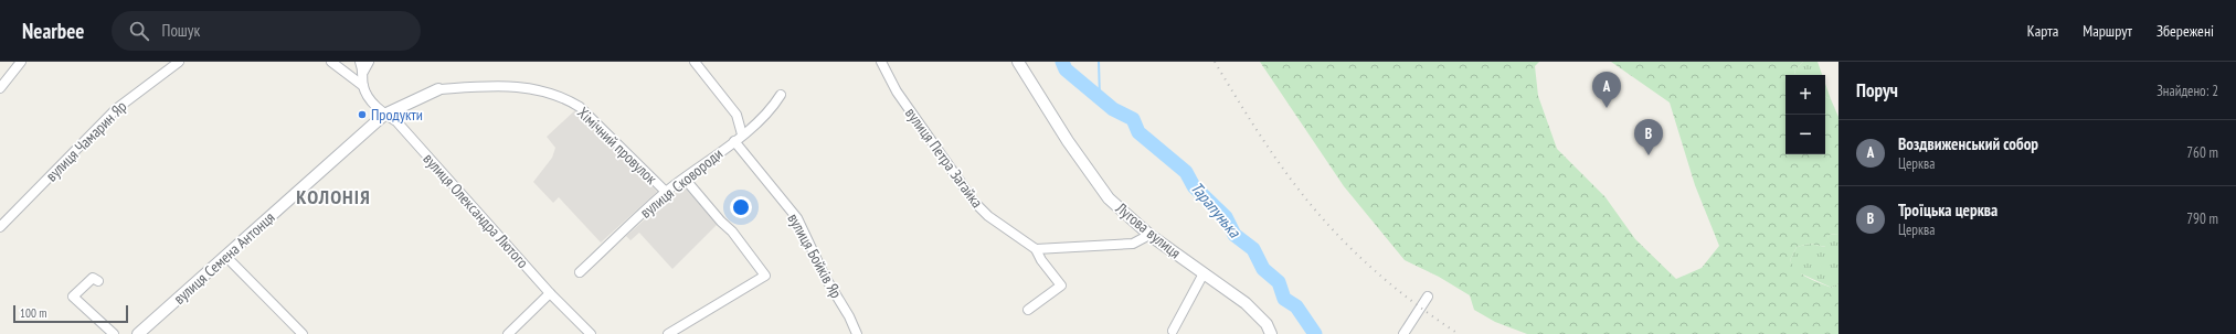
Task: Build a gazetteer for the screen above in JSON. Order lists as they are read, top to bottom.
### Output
{
  "streets": {
    "street": [
      "вулиця Чамарин Яр",
      "Хімічний провулок",
      "вулиця Петра Загайка",
      "вулиця Сковороди",
      "вулиця Олександра Лютого",
      "Лугова вулиця",
      "вулиця Бойків Яр",
      "вулиця Семена Антонця"
    ]
  },
  "crossings": [
    ["Хімічний провулок", "вулиця Сковороди"],
    ["Хімічний провулок", "вулиця Семена Антонця"],
    ["вулиця Сковороди", "вулиця Бойків Яр"],
    ["вулиця Олександра Лютого", "вулиця Семена Антонця"]
  ],
  "districts": ["КОЛОНІЯ"],
  "water": ["Тарапунька"],
  "places": ["Продукти"],
  "scale_bar": "100 m",
  "page": {
    "header": "Nearbee",
    "search": "Пошук",
    "nav": ["Карта", "Маршрут", "Збережені"],
    "heading": ["Поруч", "Знайдено: 2"],
    "pins": ["A", "B"],
    "map_buttons": ["+", "−"],
    "list": [
      {
        "mark": "A",
        "name": "Воздвиженський собор",
        "note": "Церква",
        "value": "760 m"
      },
      {
        "mark": "B",
        "name": "Троїцька церква",
        "note": "Церква",
        "value": "790 m"
      }
    ],
    "scale": "100 m"
  }
}
